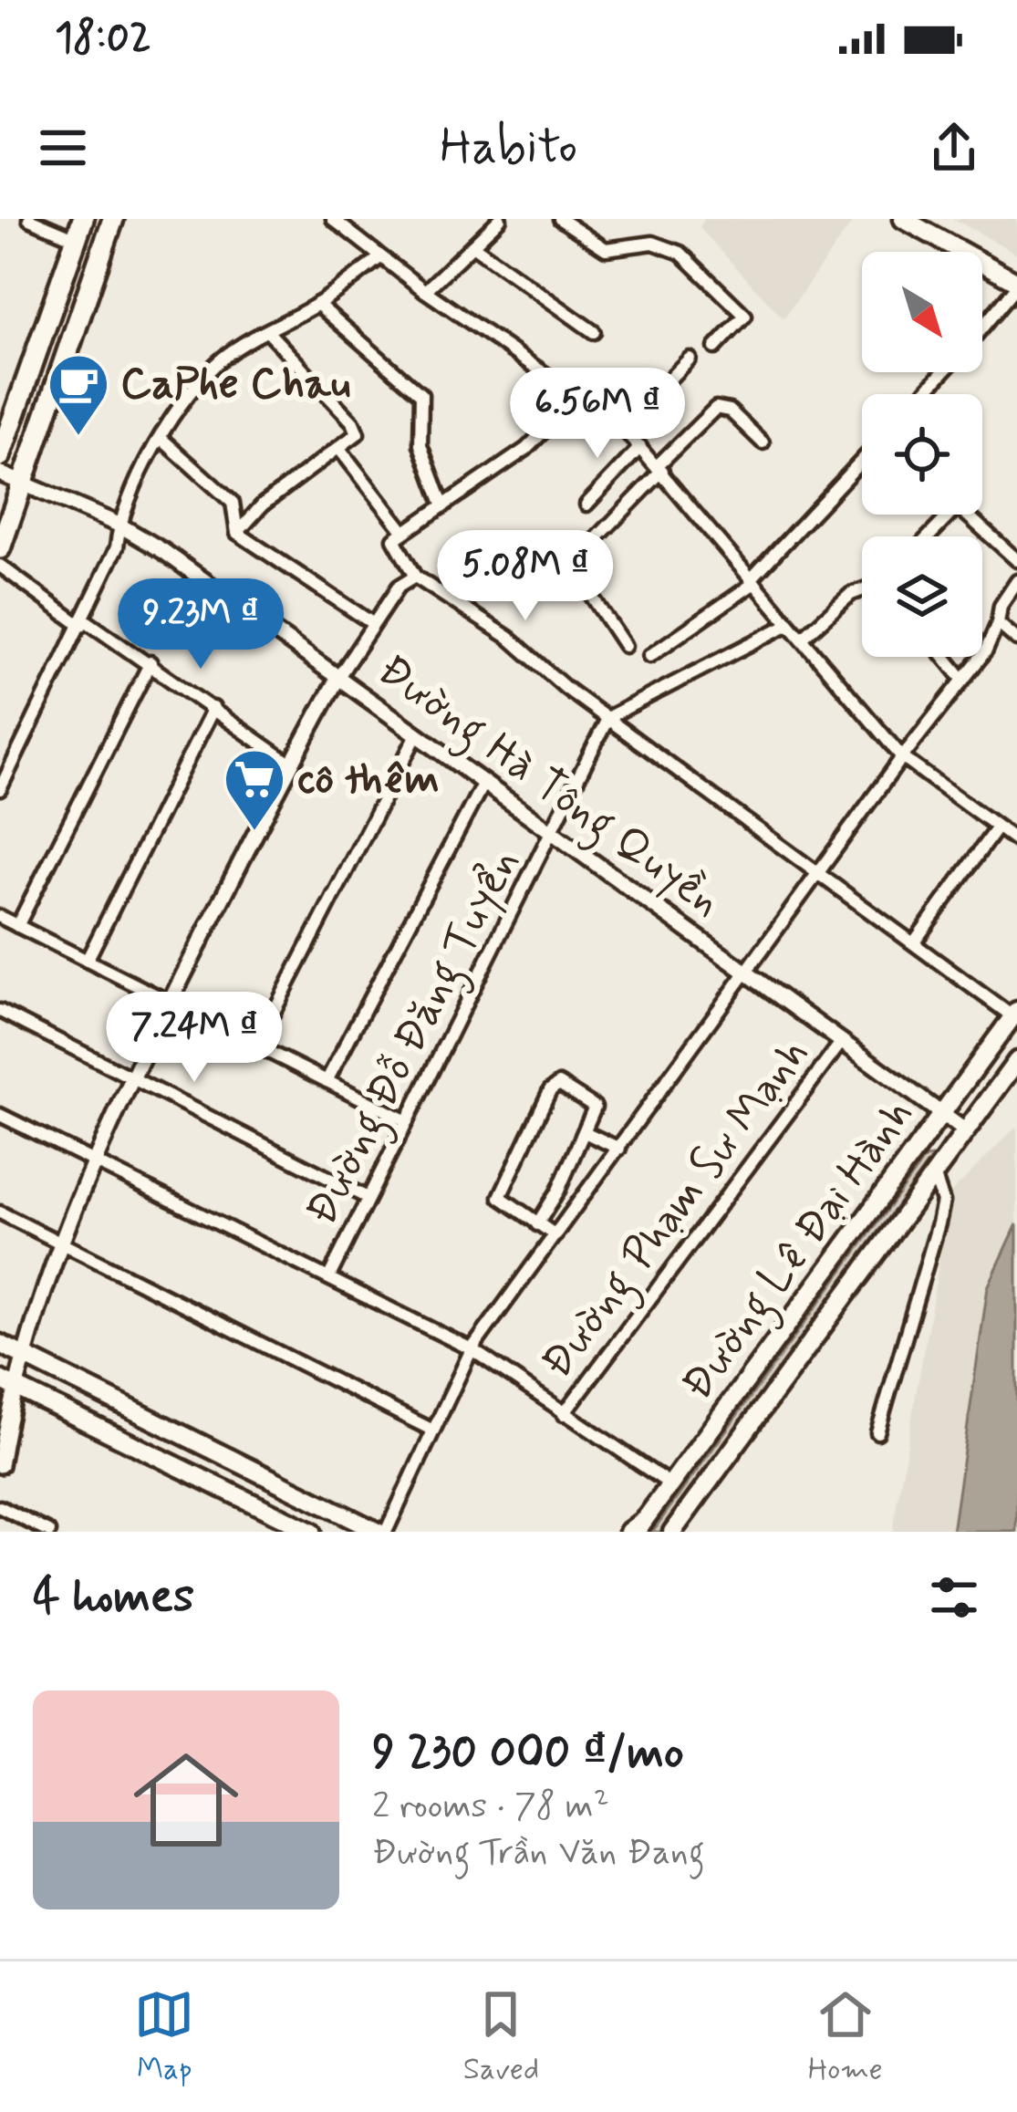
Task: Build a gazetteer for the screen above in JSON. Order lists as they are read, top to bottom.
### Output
{
  "streets": {
    "main road": ["Đường Lê Đại Hành"],
    "street": ["Đường Hà Tông Quyền", "Đường Đỗ Đăng Tuyển", "Đường Phạm Sư Mạnh"]
  },
  "crossings": [
    ["Đường Hà Tông Quyền", "Đường Đỗ Đăng Tuyển"],
    ["Đường Hà Tông Quyền", "Đường Phạm Sư Mạnh"],
    ["Đường Hà Tông Quyền", "Đường Lê Đại Hành"]
  ],
  "places": {
    "cafe": ["CaPhe Chau"],
    "supermarket": ["cô thêm"]
  },
  "north": "bottom right",
  "page": {
    "status": "18:02",
    "header": "Habito",
    "price": [
      "6.56M ₫",
      "5.08M ₫",
      "9.23M ₫",
      "7.24M ₫"
    ],
    "heading": "4 homes",
    "list": [
      {
        "name": "9 230 000 ₫/mo",
        "note": "2 rooms · 78 m² · Đường Trần Văn Đang"
      }
    ],
    "tabs": ["Map", "Saved", "Home"]
  }
}
